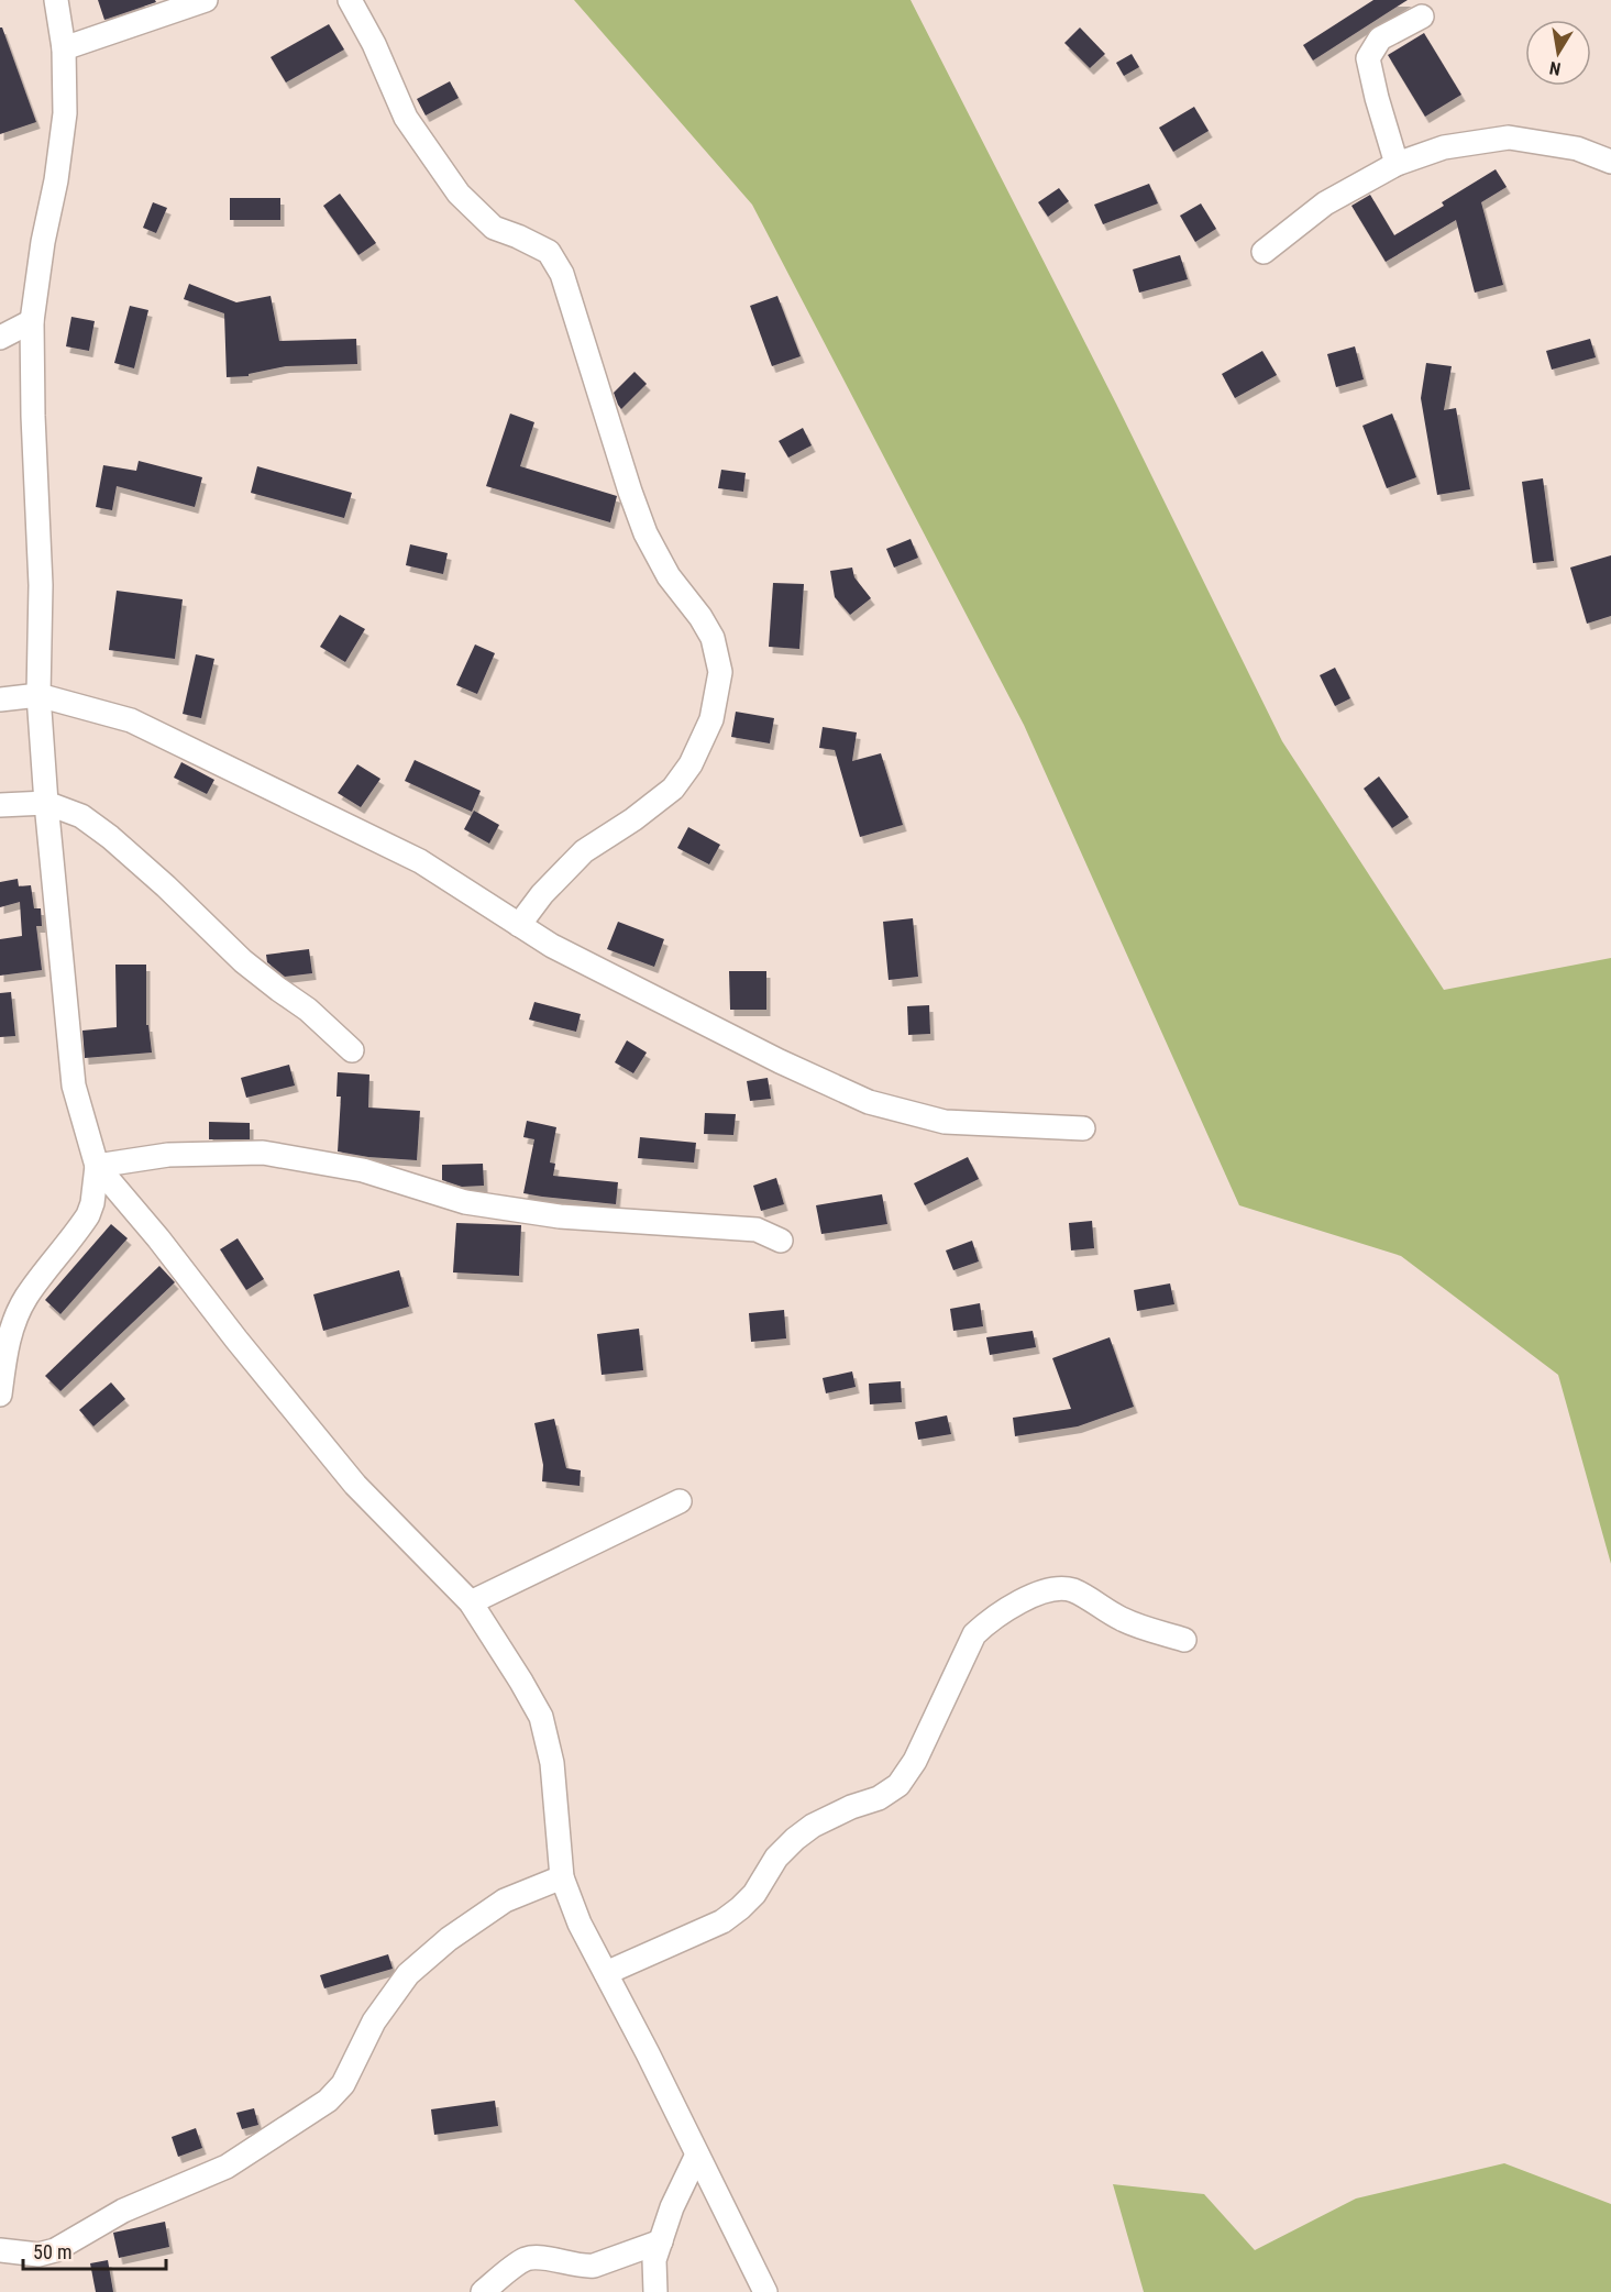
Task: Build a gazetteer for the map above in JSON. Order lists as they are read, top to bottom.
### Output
{
  "scale_bar": "50 m",
  "north": "bottom"
}
